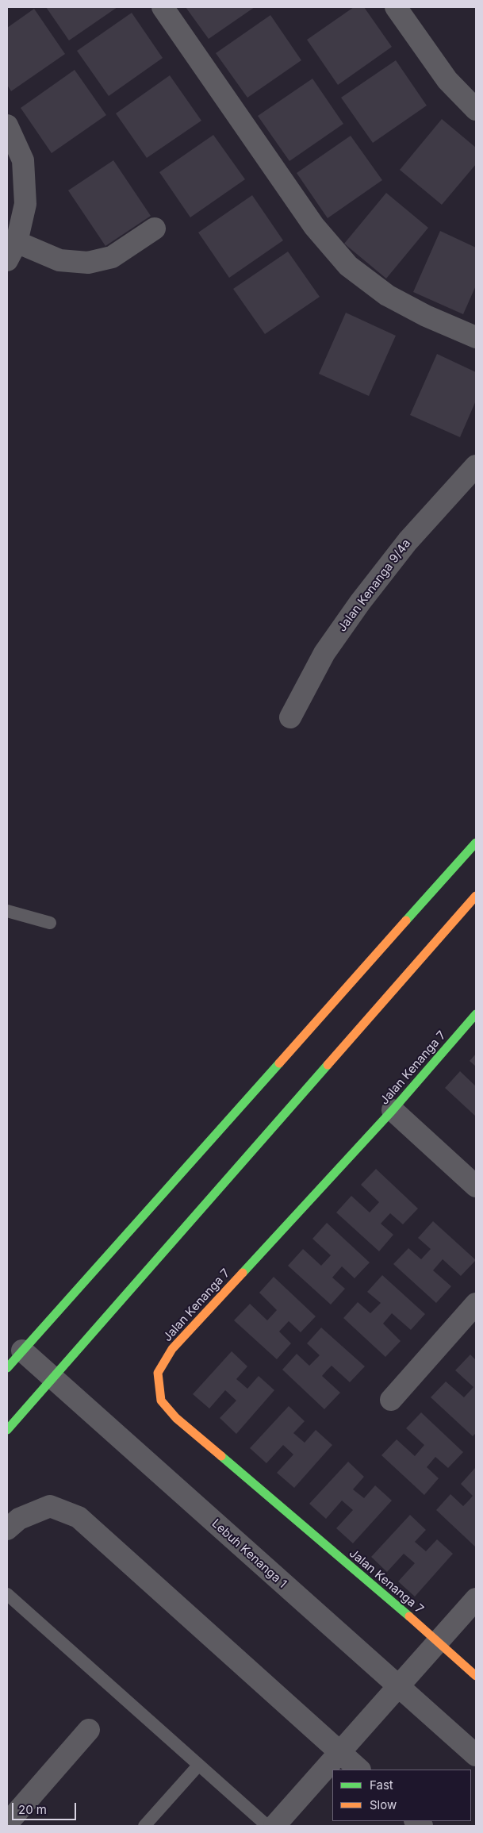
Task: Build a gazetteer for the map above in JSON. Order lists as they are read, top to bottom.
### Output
{
  "streets": {
    "street": ["Jalan Kenanga 9/4a", "Jalan Kenanga 7", "Lebuh Kenanga 1"]
  },
  "legend": ["Fast", "Slow"],
  "scale_bar": "20 m"
}
